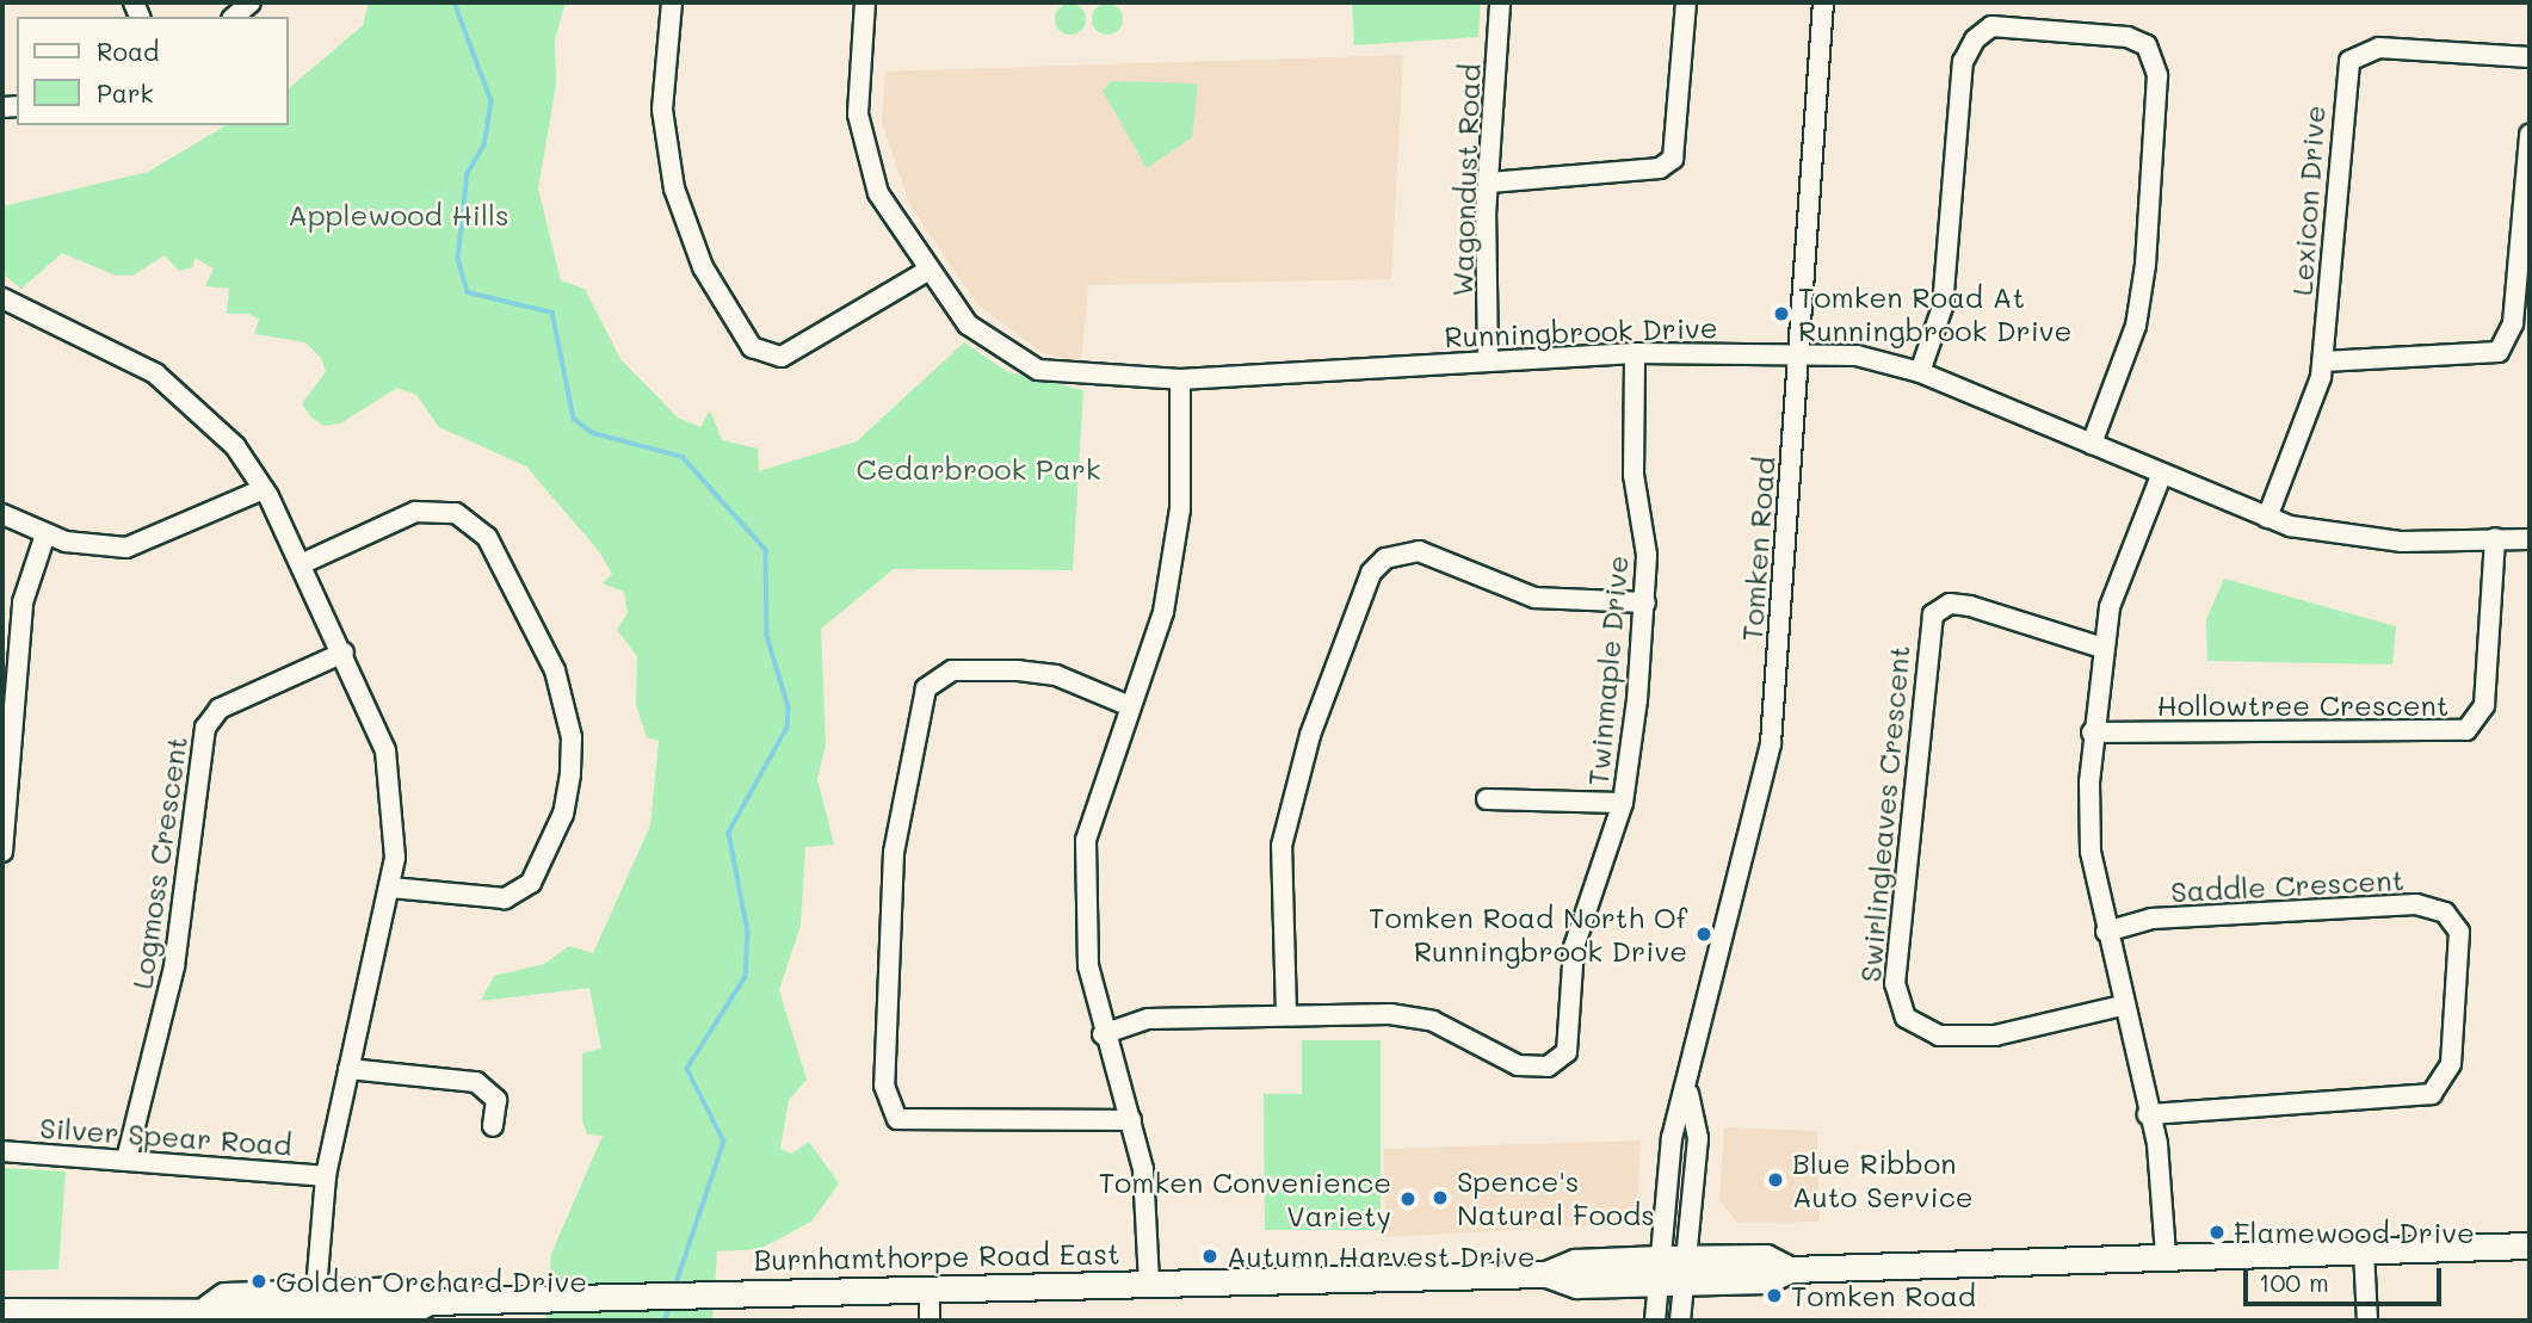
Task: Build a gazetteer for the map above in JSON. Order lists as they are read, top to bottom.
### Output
{
  "streets": {
    "main road": ["Burnhamthorpe Road East"],
    "street": [
      "Wagondust Road",
      "Lexicon Drive",
      "Runningbrook Drive",
      "Tomken Road",
      "Twinmaple Drive",
      "Hollowtree Crescent",
      "Swirlingleaves Crescent",
      "Logmoss Crescent",
      "Saddle Crescent",
      "Silver Spear Road"
    ]
  },
  "crossings": [
    ["Wagondust Road", "Runningbrook Drive"],
    ["Lexicon Drive", "Runningbrook Drive"],
    ["Runningbrook Drive", "Tomken Road"],
    ["Runningbrook Drive", "Twinmaple Drive"],
    ["Runningbrook Drive", "Hollowtree Crescent"],
    ["Tomken Road", "Burnhamthorpe Road East"],
    ["Logmoss Crescent", "Silver Spear Road"]
  ],
  "parks": ["Applewood Hills", "Cedarbrook Park"],
  "places": [
    "Tomken Road At Runningbrook Drive",
    "Tomken Road North Of Runningbrook Drive",
    "Blue Ribbon Auto Service",
    "Spence's Natural Foods",
    "Tomken Convenience Variety",
    "Flamewood Drive",
    "Autumn Harvest Drive",
    "Golden Orchard Drive",
    "Tomken Road"
  ],
  "legend": ["Road", "Park"],
  "scale_bar": "100 m"
}
